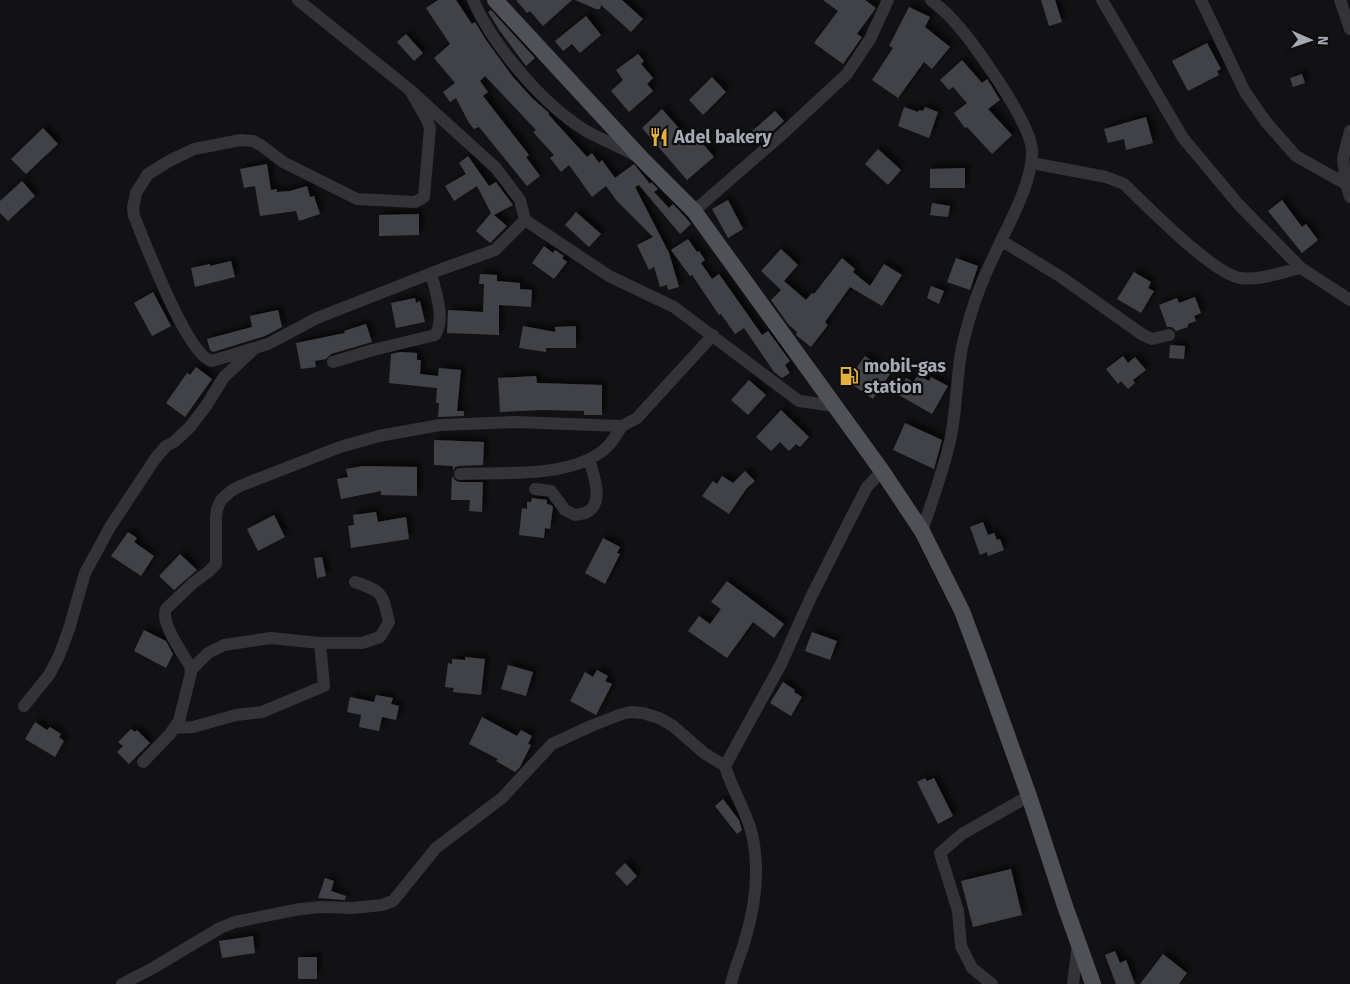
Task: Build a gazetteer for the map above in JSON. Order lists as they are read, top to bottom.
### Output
{
  "places": {
    "restaurant": ["Adel bakery"],
    "fuel station": ["mobil-gas station"]
  },
  "north": "right"
}
